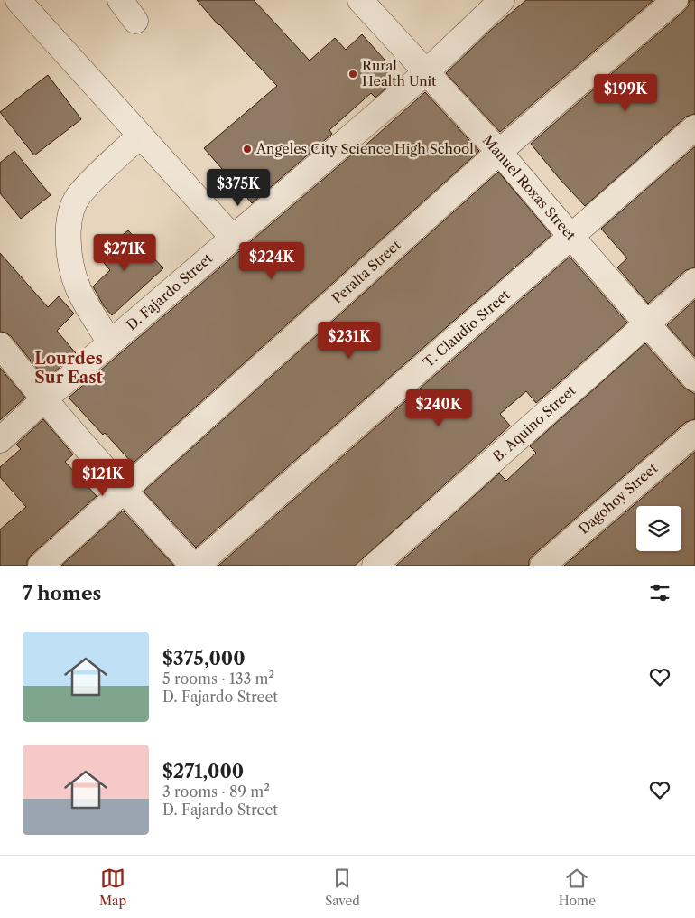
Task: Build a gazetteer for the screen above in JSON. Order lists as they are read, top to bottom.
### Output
{
  "streets": {
    "street": [
      "Manuel Roxas Street",
      "Peralta Street",
      "D. Fajardo Street",
      "T. Claudio Street",
      "B. Aquino Street",
      "Dagohoy Street"
    ]
  },
  "crossings": [
    ["Manuel Roxas Street", "Peralta Street"],
    ["Manuel Roxas Street", "D. Fajardo Street"],
    ["Manuel Roxas Street", "T. Claudio Street"],
    ["Manuel Roxas Street", "B. Aquino Street"]
  ],
  "districts": ["Lourdes Sur East"],
  "places": ["Rural Health Unit", "Angeles City Science High School"],
  "page": {
    "price": [
      "$199K",
      "$375K",
      "$271K",
      "$224K",
      "$231K",
      "$240K",
      "$121K"
    ],
    "heading": "7 homes",
    "list": [
      {
        "name": "$375,000",
        "note": "5 rooms · 133 m² · D. Fajardo Street"
      },
      {
        "name": "$271,000",
        "note": "3 rooms · 89 m² · D. Fajardo Street"
      }
    ],
    "tabs": ["Map", "Saved", "Home"]
  }
}
